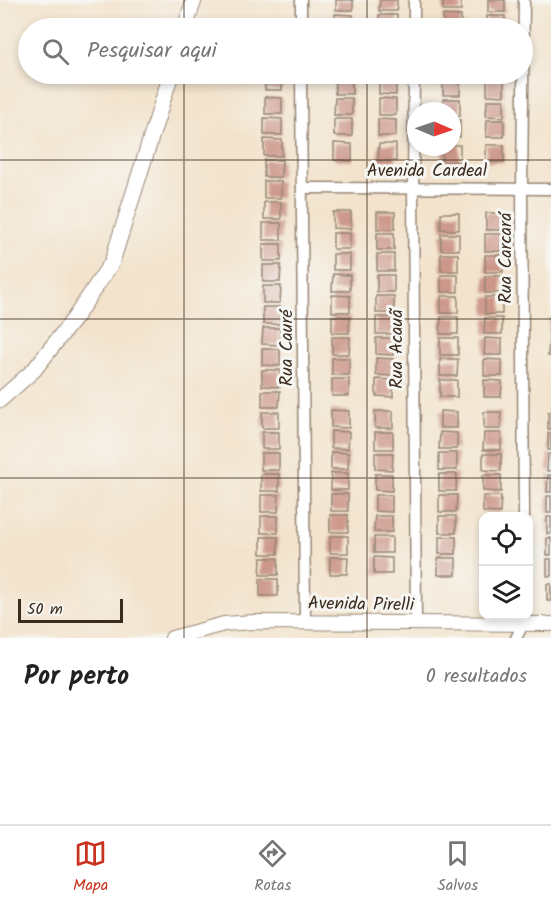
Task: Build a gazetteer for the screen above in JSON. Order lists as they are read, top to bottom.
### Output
{
  "streets": {
    "street": [
      "Avenida Cardeal",
      "Rua Carcará",
      "Rua Cauré",
      "Rua Acauã",
      "Avenida Pirelli"
    ]
  },
  "crossings": [
    ["Avenida Cardeal", "Rua Carcará"],
    ["Avenida Cardeal", "Rua Cauré"],
    ["Avenida Cardeal", "Rua Acauã"],
    ["Rua Cauré", "Avenida Pirelli"],
    ["Rua Acauã", "Avenida Pirelli"]
  ],
  "scale_bar": "50 m",
  "north": "right",
  "page": {
    "search": "Pesquisar aqui",
    "scale": "50 m",
    "heading": ["Por perto", "0 resultados"],
    "nav": ["Mapa", "Rotas", "Salvos"]
  }
}
